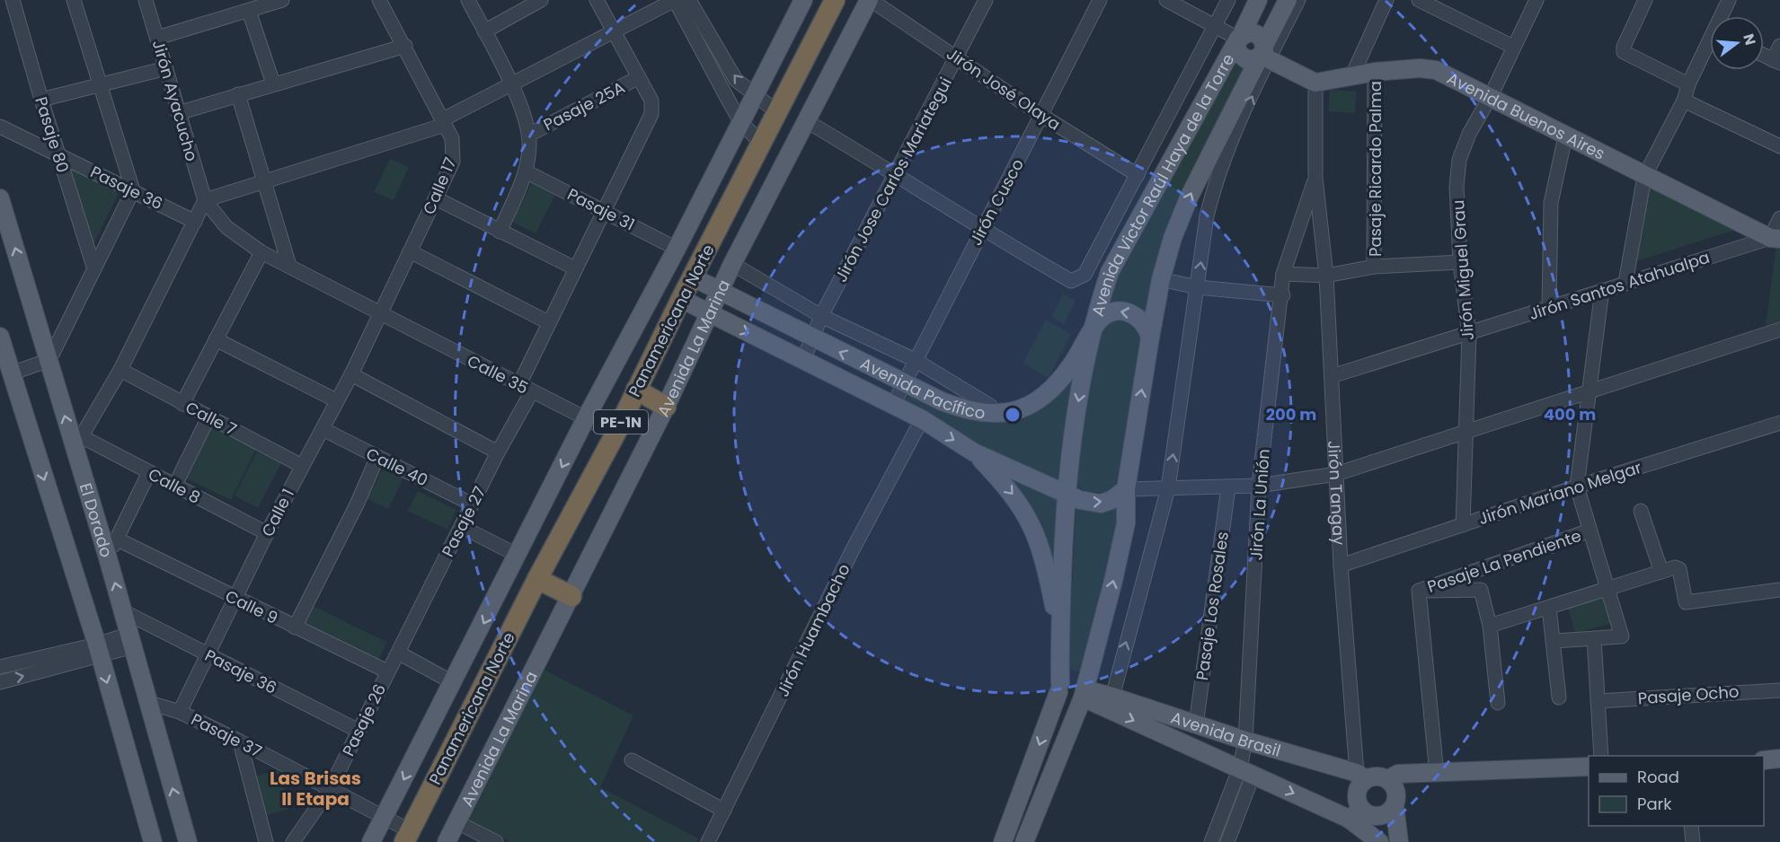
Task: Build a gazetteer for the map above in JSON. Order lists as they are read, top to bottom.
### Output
{
  "streets": {
    "highway": ["Panamericana Norte", "PE-1N"],
    "main road": [
      "Avenida Buenos Aires",
      "Avenida Victor Raúl Haya de la Torre",
      "Avenida La Marina",
      "Avenida Pacífico",
      "El Dorado",
      "Avenida Brasil"
    ],
    "street": [
      "Jirón José Olaya",
      "Jirón Ayacucho",
      "Pasaje 25A",
      "Pasaje 80",
      "Pasaje Ricardo Palma",
      "Jirón Jose Carlos Mariategui",
      "Calle 17",
      "Pasaje 36",
      "Jirón Cusco",
      "Pasaje 31",
      "Jirón Miguel Grau",
      "Jirón Santos Atahualpa",
      "Calle 35",
      "Calle 7",
      "Calle 40",
      "Calle 8",
      "Jirón Tangay",
      "Jirón Mariano Melgar",
      "Jirón La Unión",
      "Calle 1",
      "Pasaje 27",
      "Pasaje La Pendiente",
      "Pasaje Los Rosales",
      "Calle 9",
      "Jirón Huambacho",
      "Pasaje Ocho",
      "Pasaje 26",
      "Pasaje 37"
    ]
  },
  "crossings": [
    ["Jirón José Olaya", "Jirón Jose Carlos Mariategui"],
    ["Jirón José Olaya", "Jirón Cusco"],
    ["Jirón José Olaya", "Avenida La Marina"],
    ["Jirón Ayacucho", "Calle 35"],
    ["Avenida Buenos Aires", "Pasaje Ricardo Palma"],
    ["Avenida Buenos Aires", "Jirón Miguel Grau"],
    ["Avenida Buenos Aires", "Jirón Santos Atahualpa"],
    ["Avenida Buenos Aires", "Jirón Tangay"],
    ["Pasaje 80", "Pasaje 36"],
    ["Jirón Jose Carlos Mariategui", "Avenida Pacífico"],
    ["Avenida Victor Raúl Haya de la Torre", "Avenida Pacífico"],
    ["Calle 17", "Calle 35"],
    ["Calle 17", "Calle 1"],
    ["Pasaje 36", "Calle 1"],
    ["Pasaje 36", "El Dorado"],
    ["Pasaje 36", "Pasaje 26"],
    ["Jirón Cusco", "Avenida Pacífico"],
    ["Jirón Miguel Grau", "Jirón Santos Atahualpa"],
    ["Jirón Miguel Grau", "Jirón Mariano Melgar"],
    ["Jirón Santos Atahualpa", "Jirón Tangay"],
    ["Panamericana Norte", "Calle 35"],
    ["Panamericana Norte", "Avenida Pacífico"],
    ["Panamericana Norte", "Pasaje 37"],
    ["Avenida La Marina", "Avenida Pacífico"],
    ["Calle 35", "Calle 1"],
    ["Calle 35", "Pasaje 27"],
    ["Avenida Pacífico", "Jirón Huambacho"],
    ["Calle 7", "Calle 1"],
    ["Calle 40", "Calle 1"],
    ["Calle 40", "Pasaje 27"],
    ["Calle 8", "Calle 1"],
    ["Calle 8", "El Dorado"],
    ["Jirón Tangay", "Jirón Mariano Melgar"],
    ["Jirón Tangay", "Jirón La Unión"],
    ["Jirón Tangay", "Avenida Brasil"],
    ["Jirón La Unión", "Avenida Brasil"],
    ["Calle 1", "Calle 9"],
    ["Calle 1", "Pasaje 37"],
    ["El Dorado", "Pasaje 37"],
    ["Pasaje 27", "Pasaje 26"],
    ["Pasaje Los Rosales", "Avenida Brasil"],
    ["Calle 9", "Pasaje 26"],
    ["Pasaje 26", "Pasaje 37"]
  ],
  "districts": ["Las Brisas II Etapa"],
  "legend": ["Road", "Park"],
  "north": "right",
  "rings": ["200 m", "400 m"]
}
